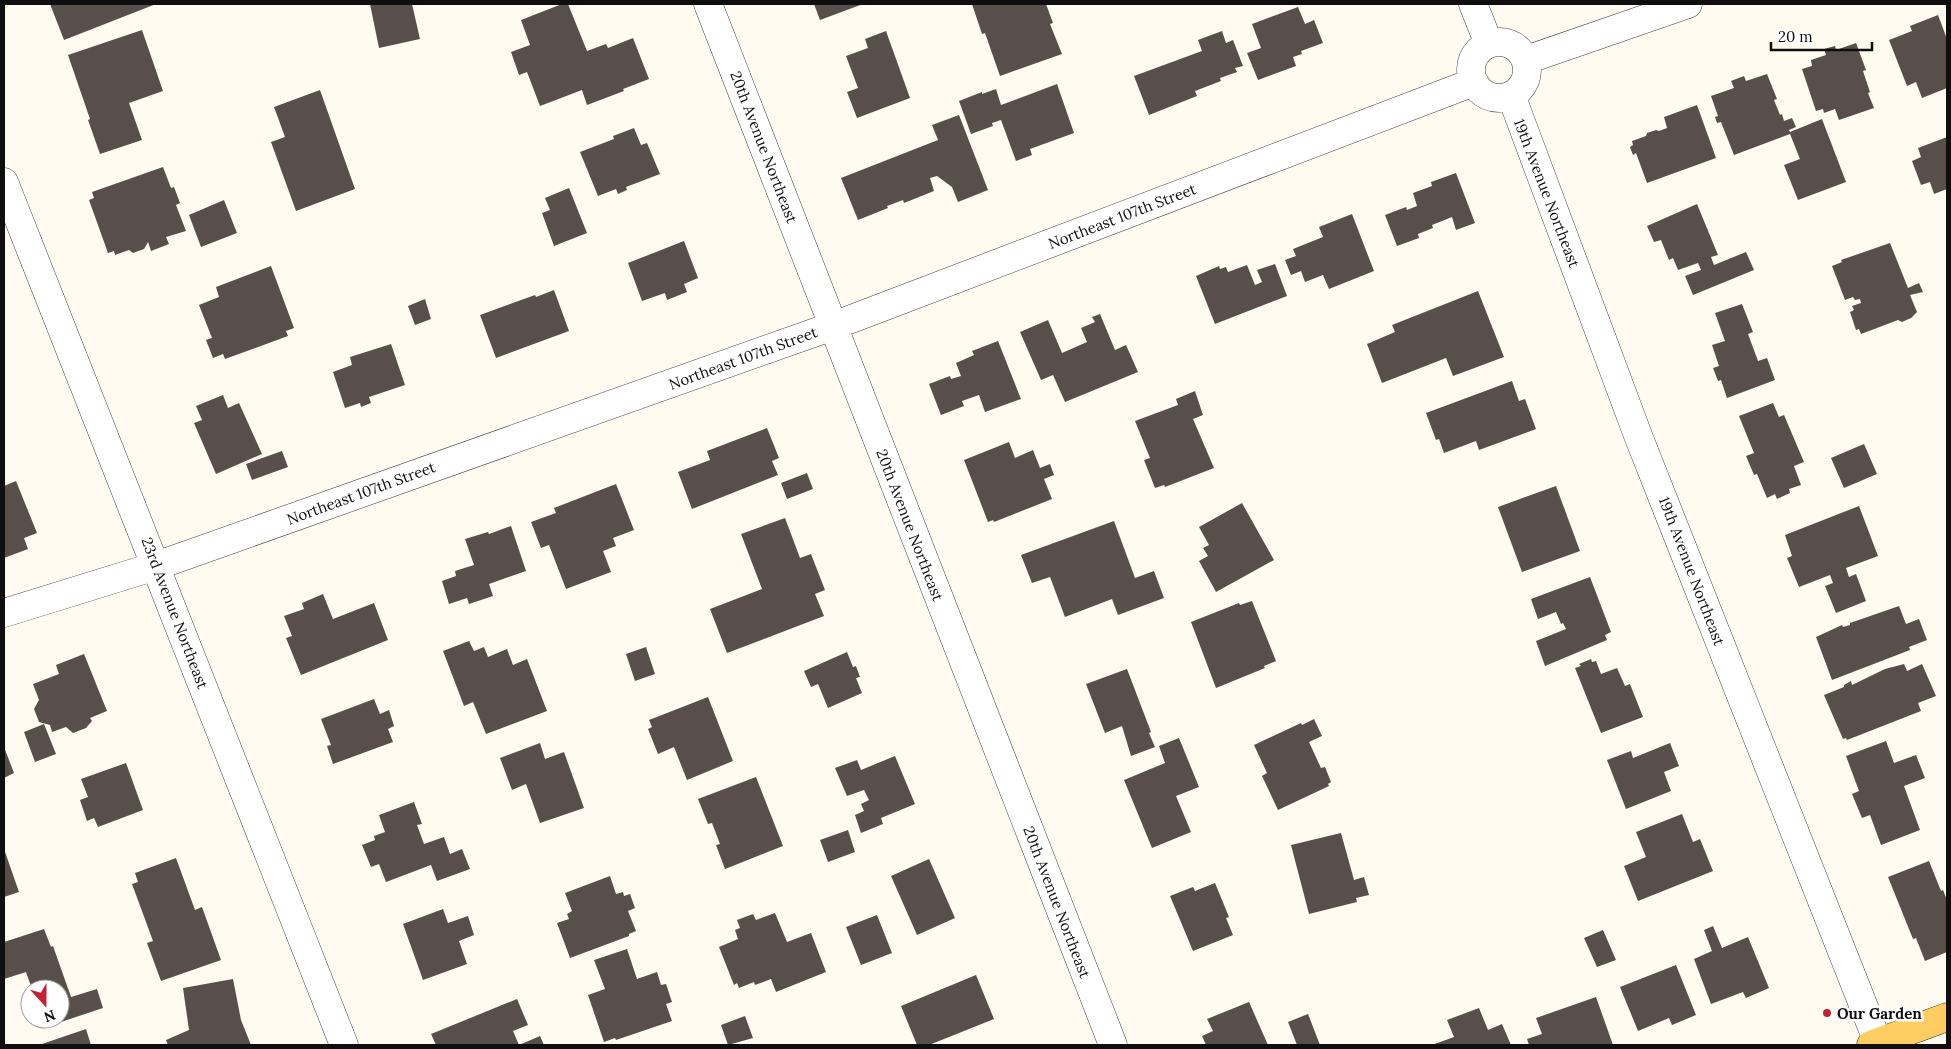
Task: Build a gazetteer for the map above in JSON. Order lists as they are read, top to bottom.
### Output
{
  "streets": {
    "street": [
      "20th Avenue Northeast",
      "19th Avenue Northeast",
      "Northeast 107th Street",
      "23rd Avenue Northeast"
    ]
  },
  "crossings": [
    ["20th Avenue Northeast", "Northeast 107th Street"],
    ["19th Avenue Northeast", "Northeast 107th Street"],
    ["Northeast 107th Street", "23rd Avenue Northeast"]
  ],
  "places": ["Our Garden"],
  "scale_bar": "20 m",
  "north": "bottom"
}
